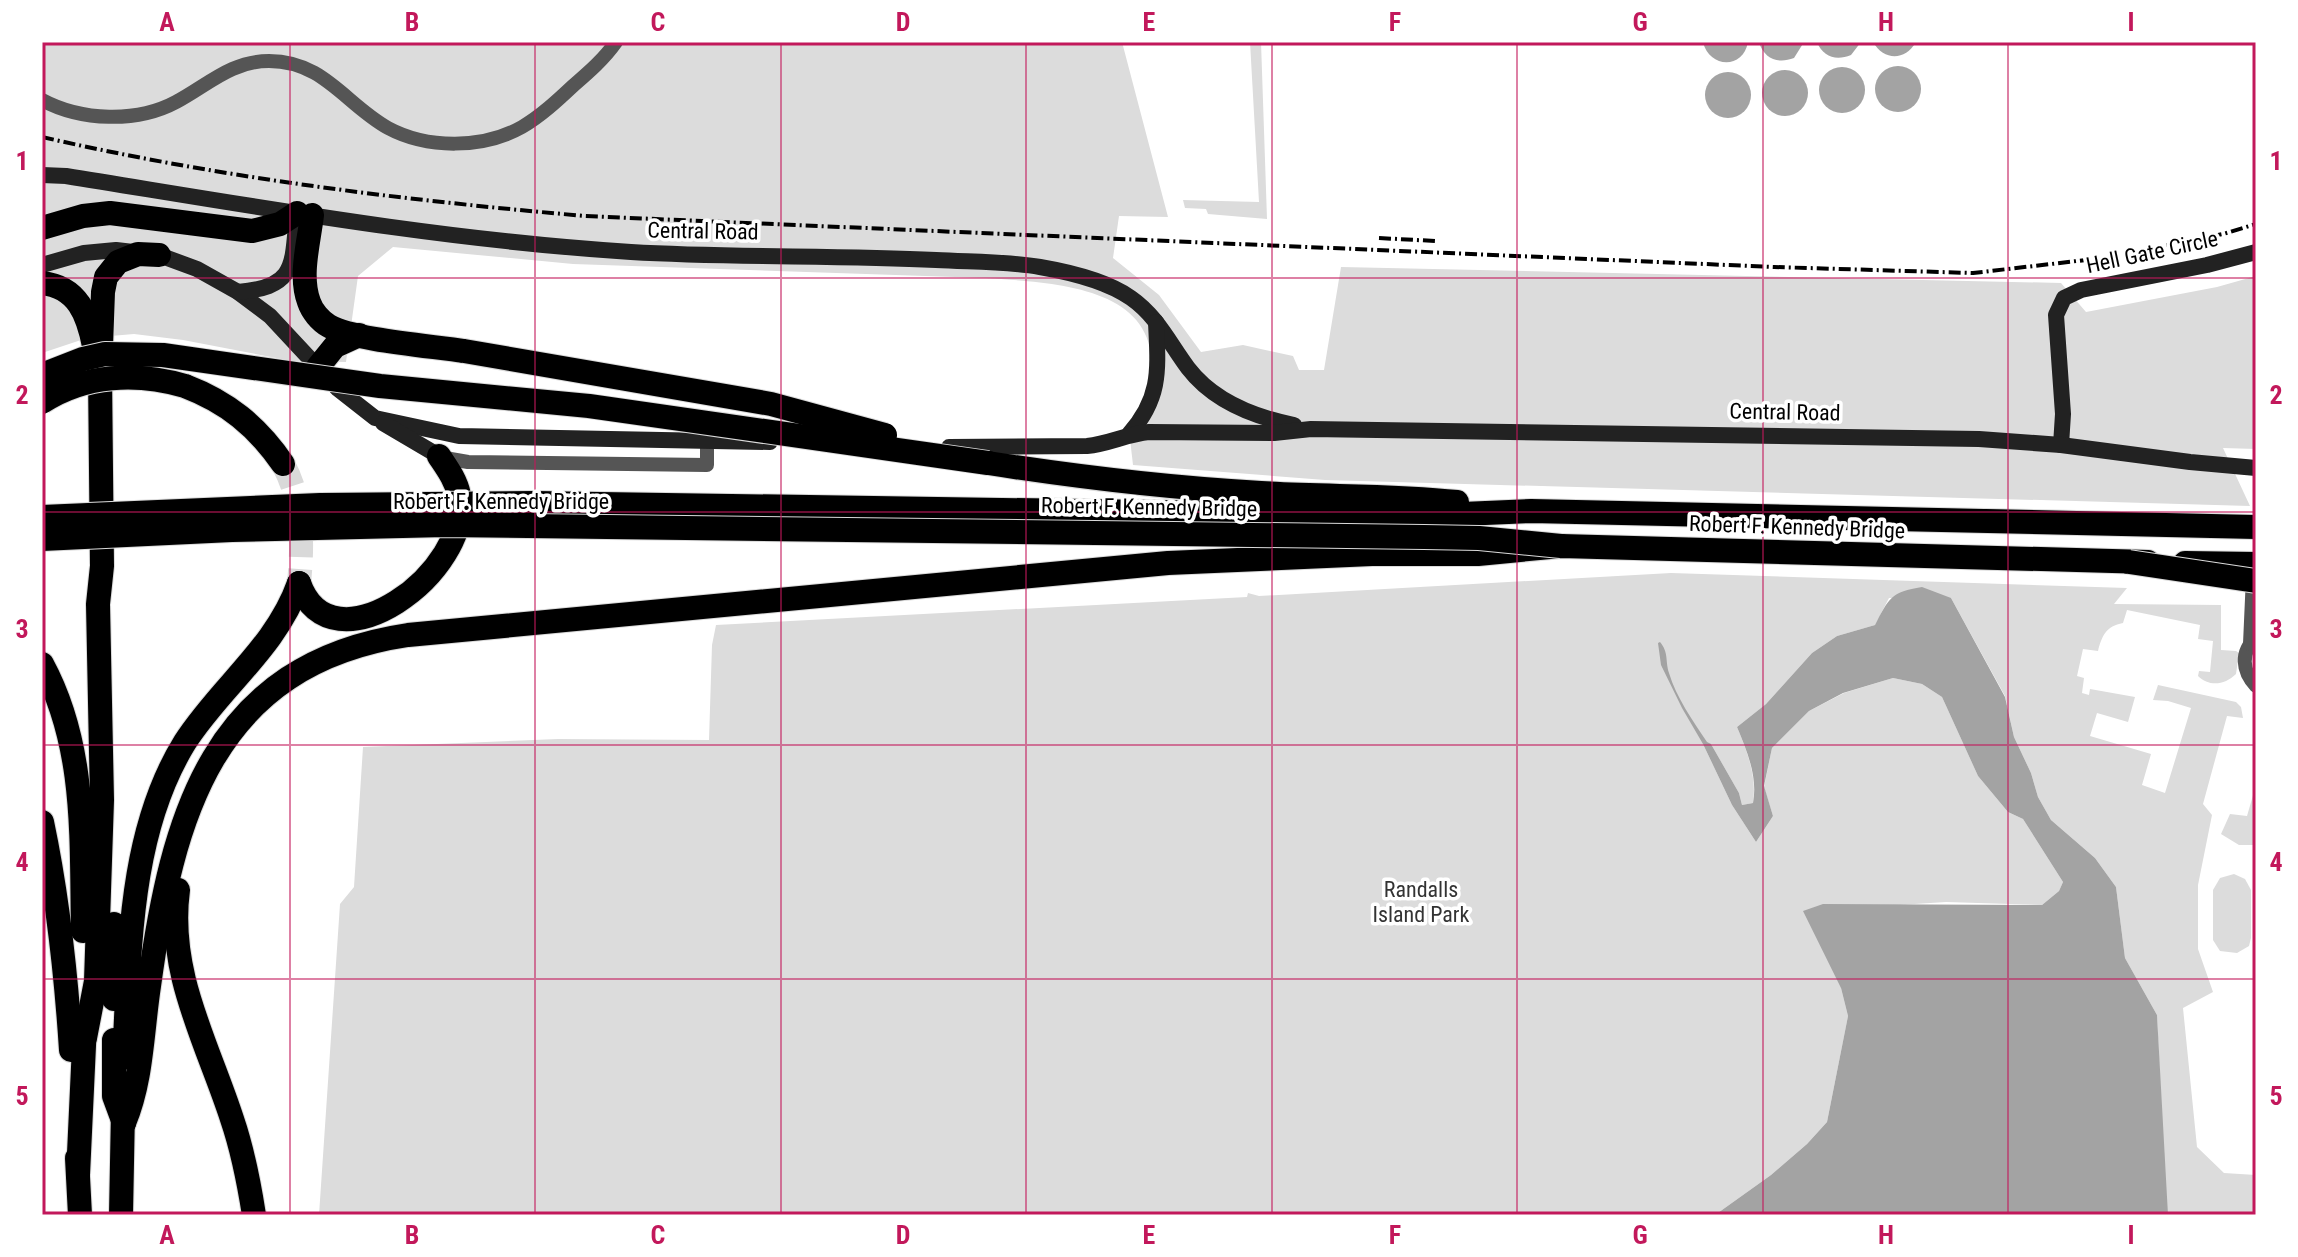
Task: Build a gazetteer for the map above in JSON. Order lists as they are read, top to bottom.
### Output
{
  "streets": {
    "highway": ["Robert F. Kennedy Bridge"],
    "street": ["Central Road", "Hell Gate Circle"]
  },
  "crossings": [
    ["Central Road", "Hell Gate Circle"]
  ],
  "parks": ["Randalls Island Park"],
  "grid": {
    "columns": [
      "A",
      "B",
      "C",
      "D",
      "E",
      "F",
      "G",
      "H",
      "I"
    ],
    "rows": [
      "1",
      "2",
      "3",
      "4",
      "5"
    ]
  }
}
